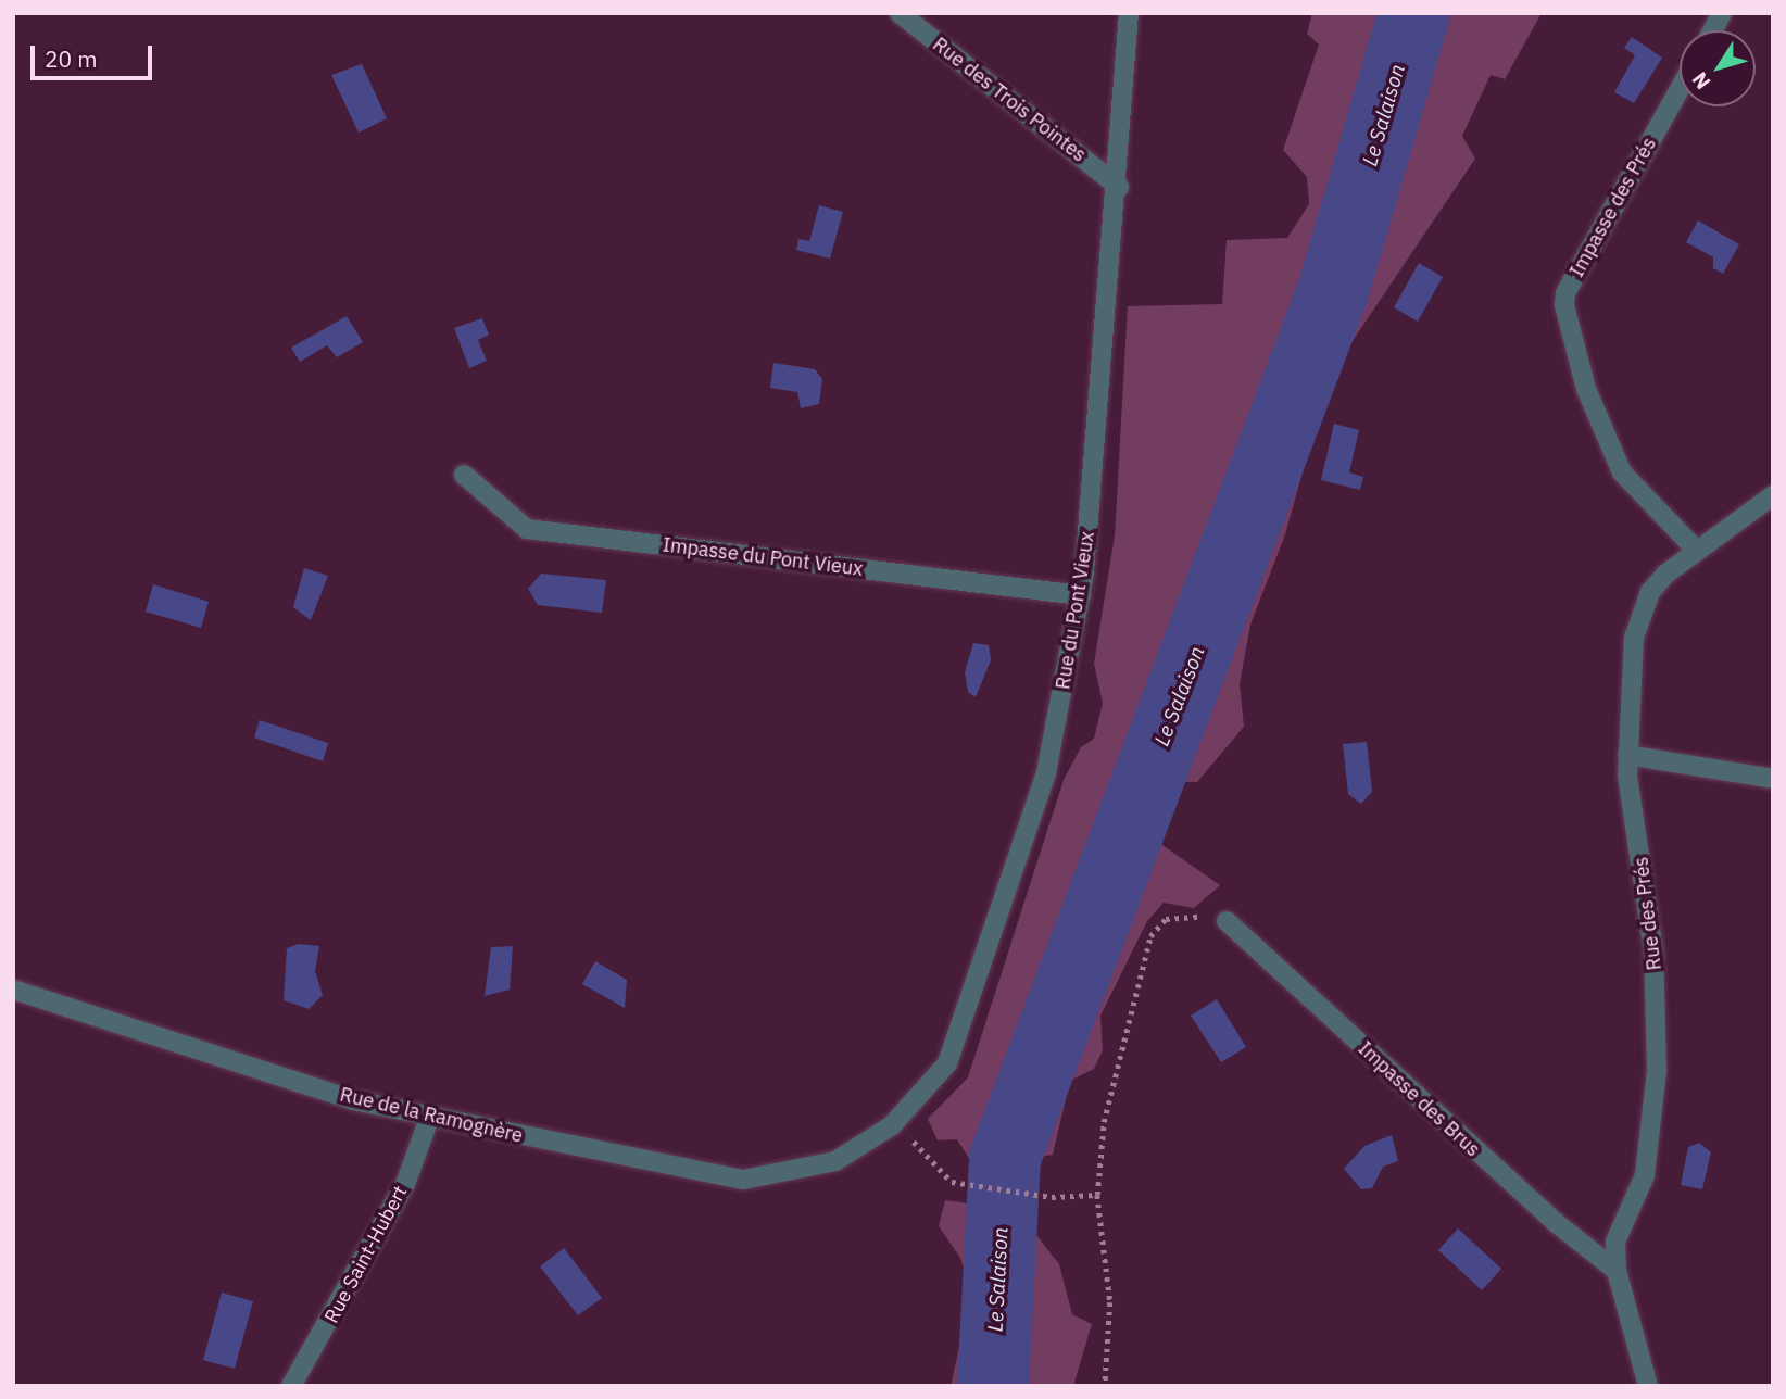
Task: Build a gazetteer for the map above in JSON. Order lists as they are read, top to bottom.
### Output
{
  "streets": {
    "street": [
      "Rue des Trois Pointes",
      "Impasse des Prés",
      "Impasse du Pont Vieux",
      "Rue du Pont Vieux",
      "Rue des Prés",
      "Impasse des Brus",
      "Rue de la Ramognère",
      "Rue Saint-Hubert"
    ]
  },
  "crossings": [
    ["Rue des Trois Pointes", "Rue du Pont Vieux"],
    ["Impasse des Prés", "Rue des Prés"],
    ["Impasse du Pont Vieux", "Rue du Pont Vieux"],
    ["Rue du Pont Vieux", "Rue de la Ramognère"],
    ["Rue des Prés", "Impasse des Brus"],
    ["Rue de la Ramognère", "Rue Saint-Hubert"]
  ],
  "water": ["Le Salaison"],
  "scale_bar": "20 m",
  "north": "bottom left"
}
